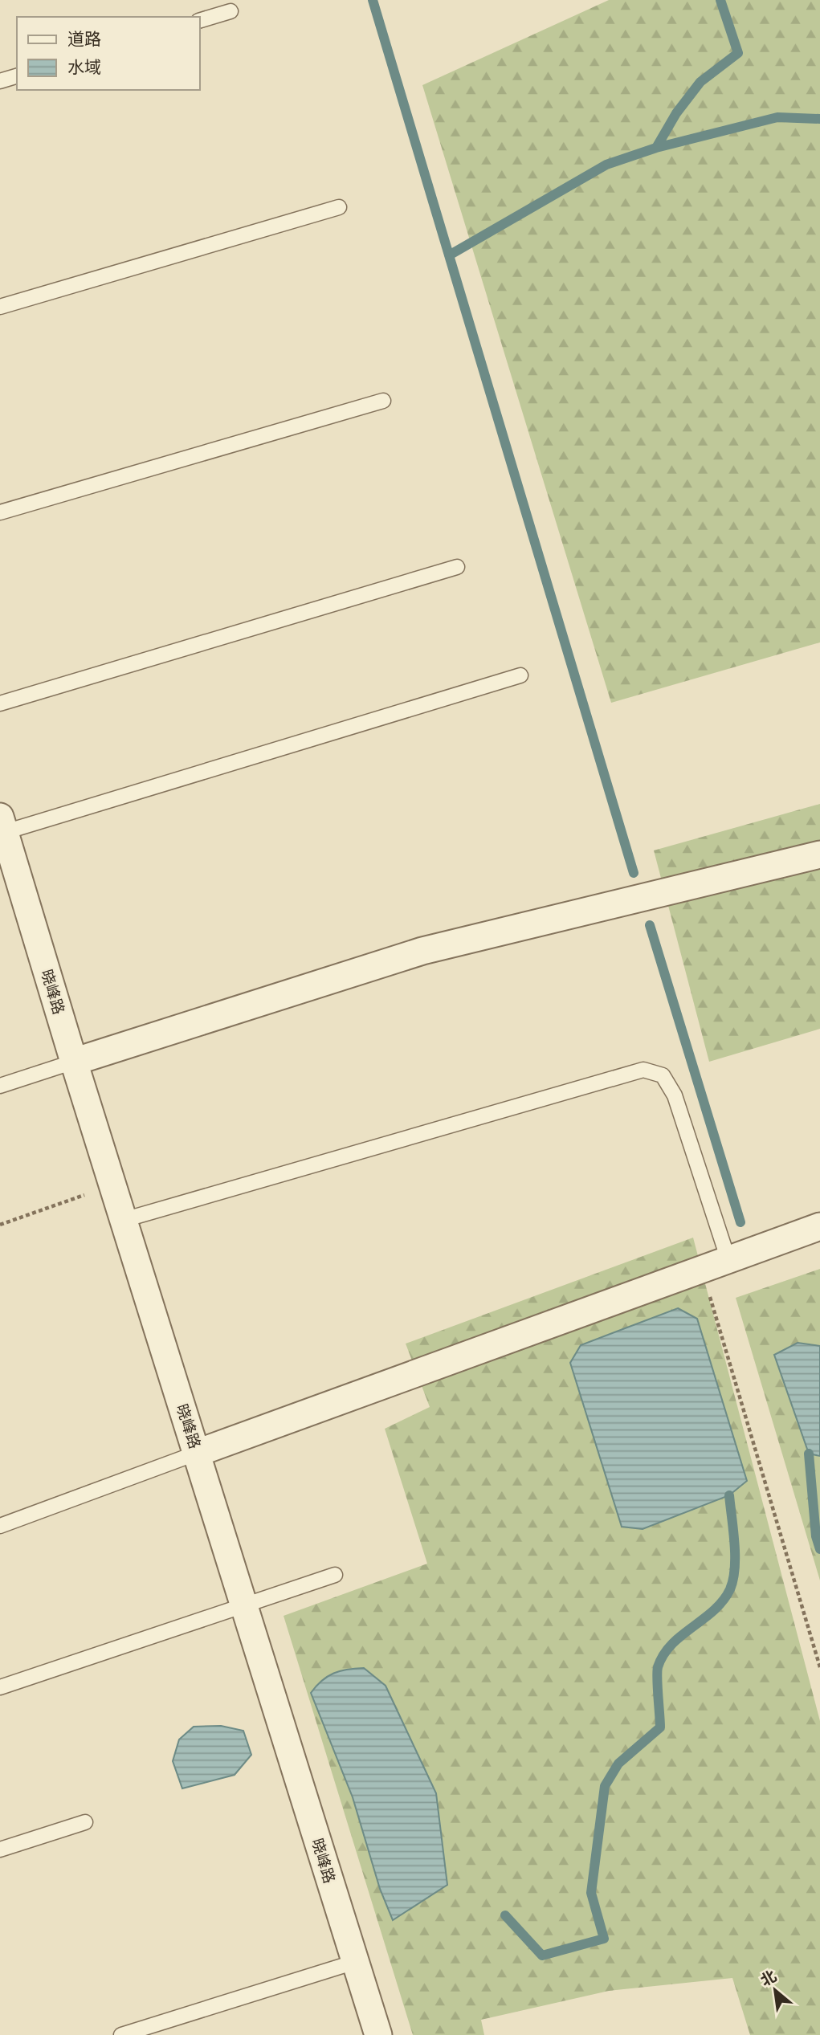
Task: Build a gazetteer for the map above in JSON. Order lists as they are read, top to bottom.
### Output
{
  "streets": {
    "street": ["晓峰路"]
  },
  "legend": ["道路", "水域"],
  "north": "top left"
}
